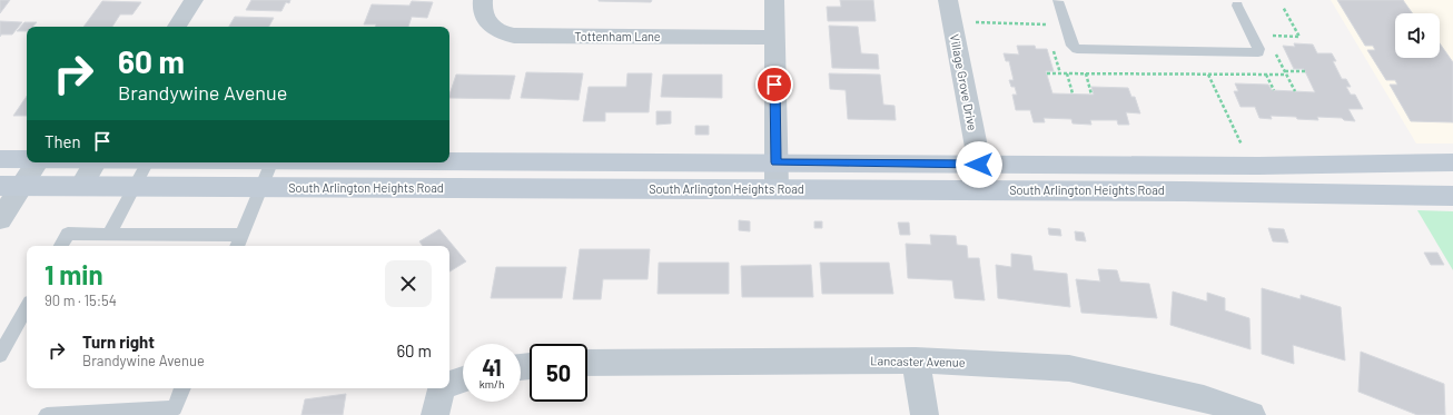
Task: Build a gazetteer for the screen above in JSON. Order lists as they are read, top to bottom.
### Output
{
  "streets": {
    "main road": ["South Arlington Heights Road"],
    "street": ["Tottenham Lane", "Village Grove Drive", "Lancaster Avenue"]
  },
  "crossings": [
    ["Village Grove Drive", "South Arlington Heights Road"]
  ],
  "page": {
    "turn": ["60 m", "Brandywine Avenue"],
    "then": "Then",
    "heading": ["1 min", "90 m · 15:54"],
    "list": [
      {
        "name": "Turn right",
        "note": "Brandywine Avenue",
        "value": "60 m"
      }
    ],
    "speed": "41 km/h",
    "limit": "50"
  }
}
